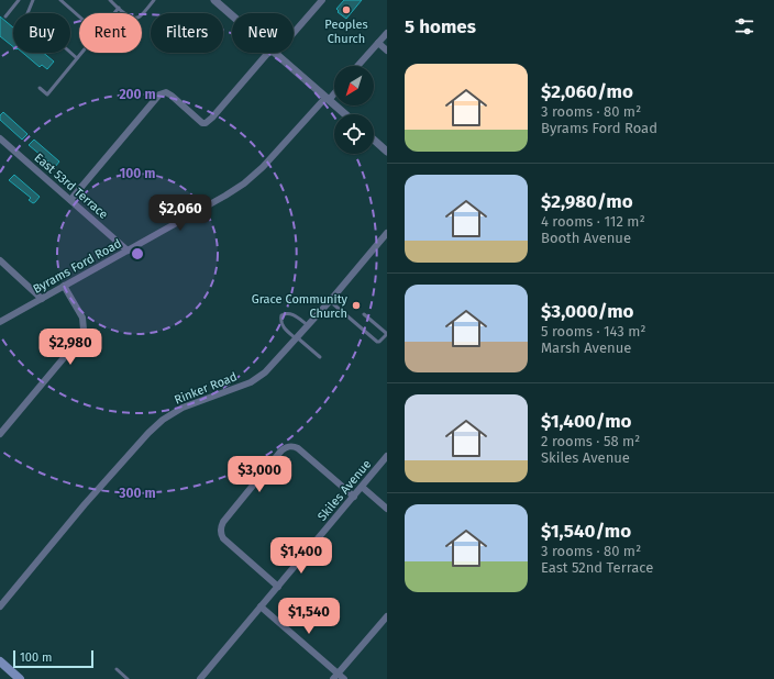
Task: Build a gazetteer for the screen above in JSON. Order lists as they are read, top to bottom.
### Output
{
  "streets": {
    "street": [
      "East 53rd Terrace",
      "Byrams Ford Road",
      "Rinker Road",
      "Skiles Avenue"
    ]
  },
  "crossings": [
    ["East 53rd Terrace", "Byrams Ford Road"]
  ],
  "places": ["Peoples Church", "Grace Community Church"],
  "scale_bar": "100 m",
  "north": "bottom left",
  "page": {
    "heading": "5 homes",
    "chip": [
      "Buy",
      "Rent",
      "Filters",
      "New"
    ],
    "list": [
      {
        "name": "$2,060/mo",
        "note": "3 rooms · 80 m² · Byrams Ford Road"
      },
      {
        "name": "$2,980/mo",
        "note": "4 rooms · 112 m² · Booth Avenue"
      },
      {
        "name": "$3,000/mo",
        "note": "5 rooms · 143 m² · Marsh Avenue"
      },
      {
        "name": "$1,400/mo",
        "note": "2 rooms · 58 m² · Skiles Avenue"
      },
      {
        "name": "$1,540/mo",
        "note": "3 rooms · 80 m² · East 52nd Terrace"
      }
    ],
    "price": [
      "$2,060",
      "$2,980",
      "$3,000",
      "$1,400",
      "$1,540"
    ],
    "scale": "100 m"
  },
  "rings": ["200 m", "100 m", "300 m"]
}
